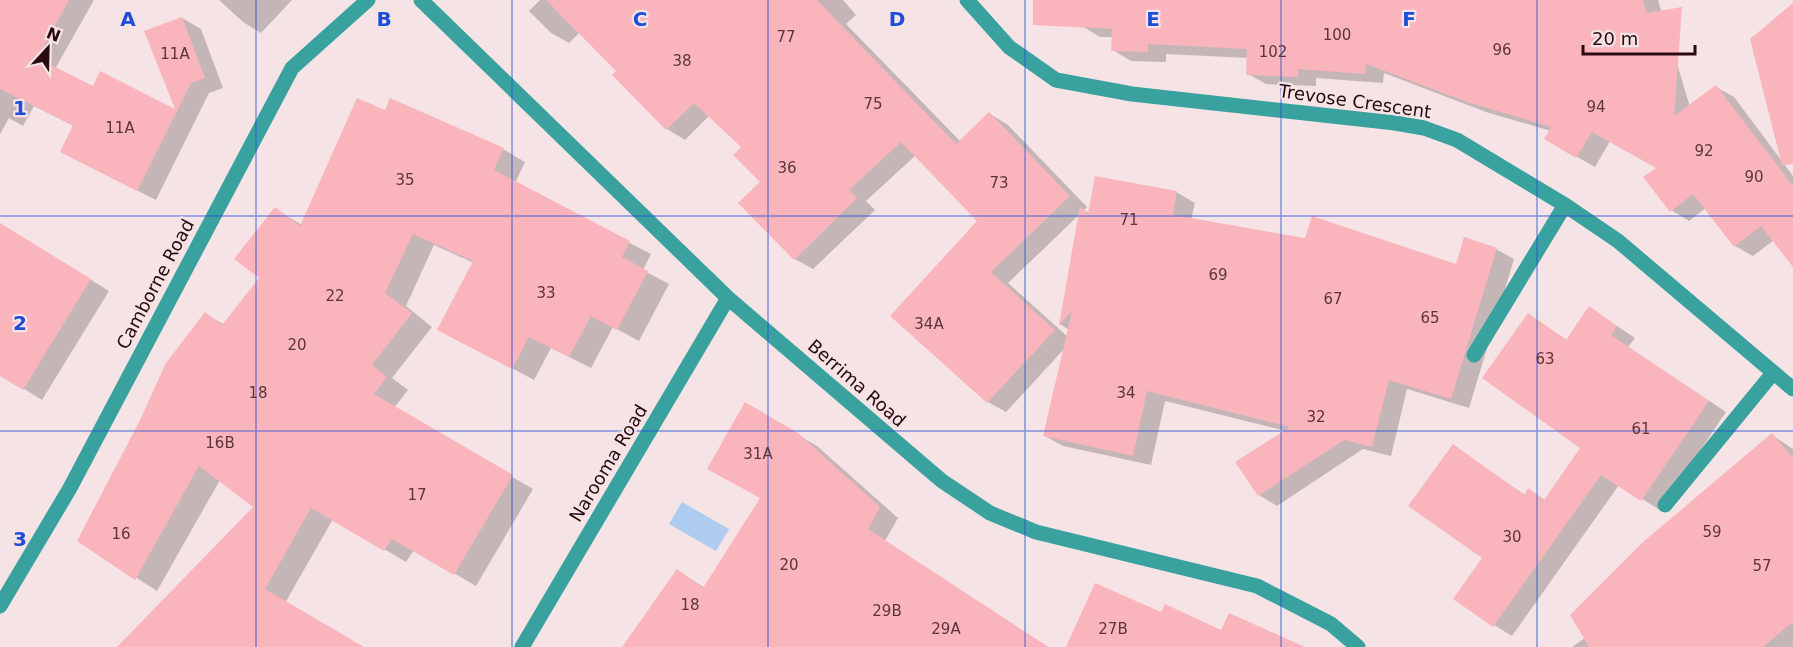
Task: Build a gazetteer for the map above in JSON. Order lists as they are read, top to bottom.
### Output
{
  "streets": {
    "street": [
      "Trevose Crescent",
      "Camborne Road",
      "Berrima Road",
      "Narooma Road"
    ]
  },
  "crossings": [
    ["Berrima Road", "Narooma Road"]
  ],
  "house_numbers": [
    "100",
    "77",
    "96",
    "102",
    "11A",
    "38",
    "75",
    "94",
    "11A",
    "92",
    "36",
    "90",
    "35",
    "73",
    "71",
    "69",
    "33",
    "22",
    "67",
    "65",
    "34A",
    "20",
    "63",
    "18",
    "34",
    "32",
    "61",
    "16B",
    "31A",
    "17",
    "59",
    "16",
    "30",
    "20",
    "57",
    "18",
    "29B",
    "29A",
    "27B"
  ],
  "scale_bar": "20 m",
  "north": "top",
  "grid": {
    "columns": [
      "A",
      "B",
      "C",
      "D",
      "E",
      "F"
    ],
    "rows": ["1", "2", "3"]
  }
}
